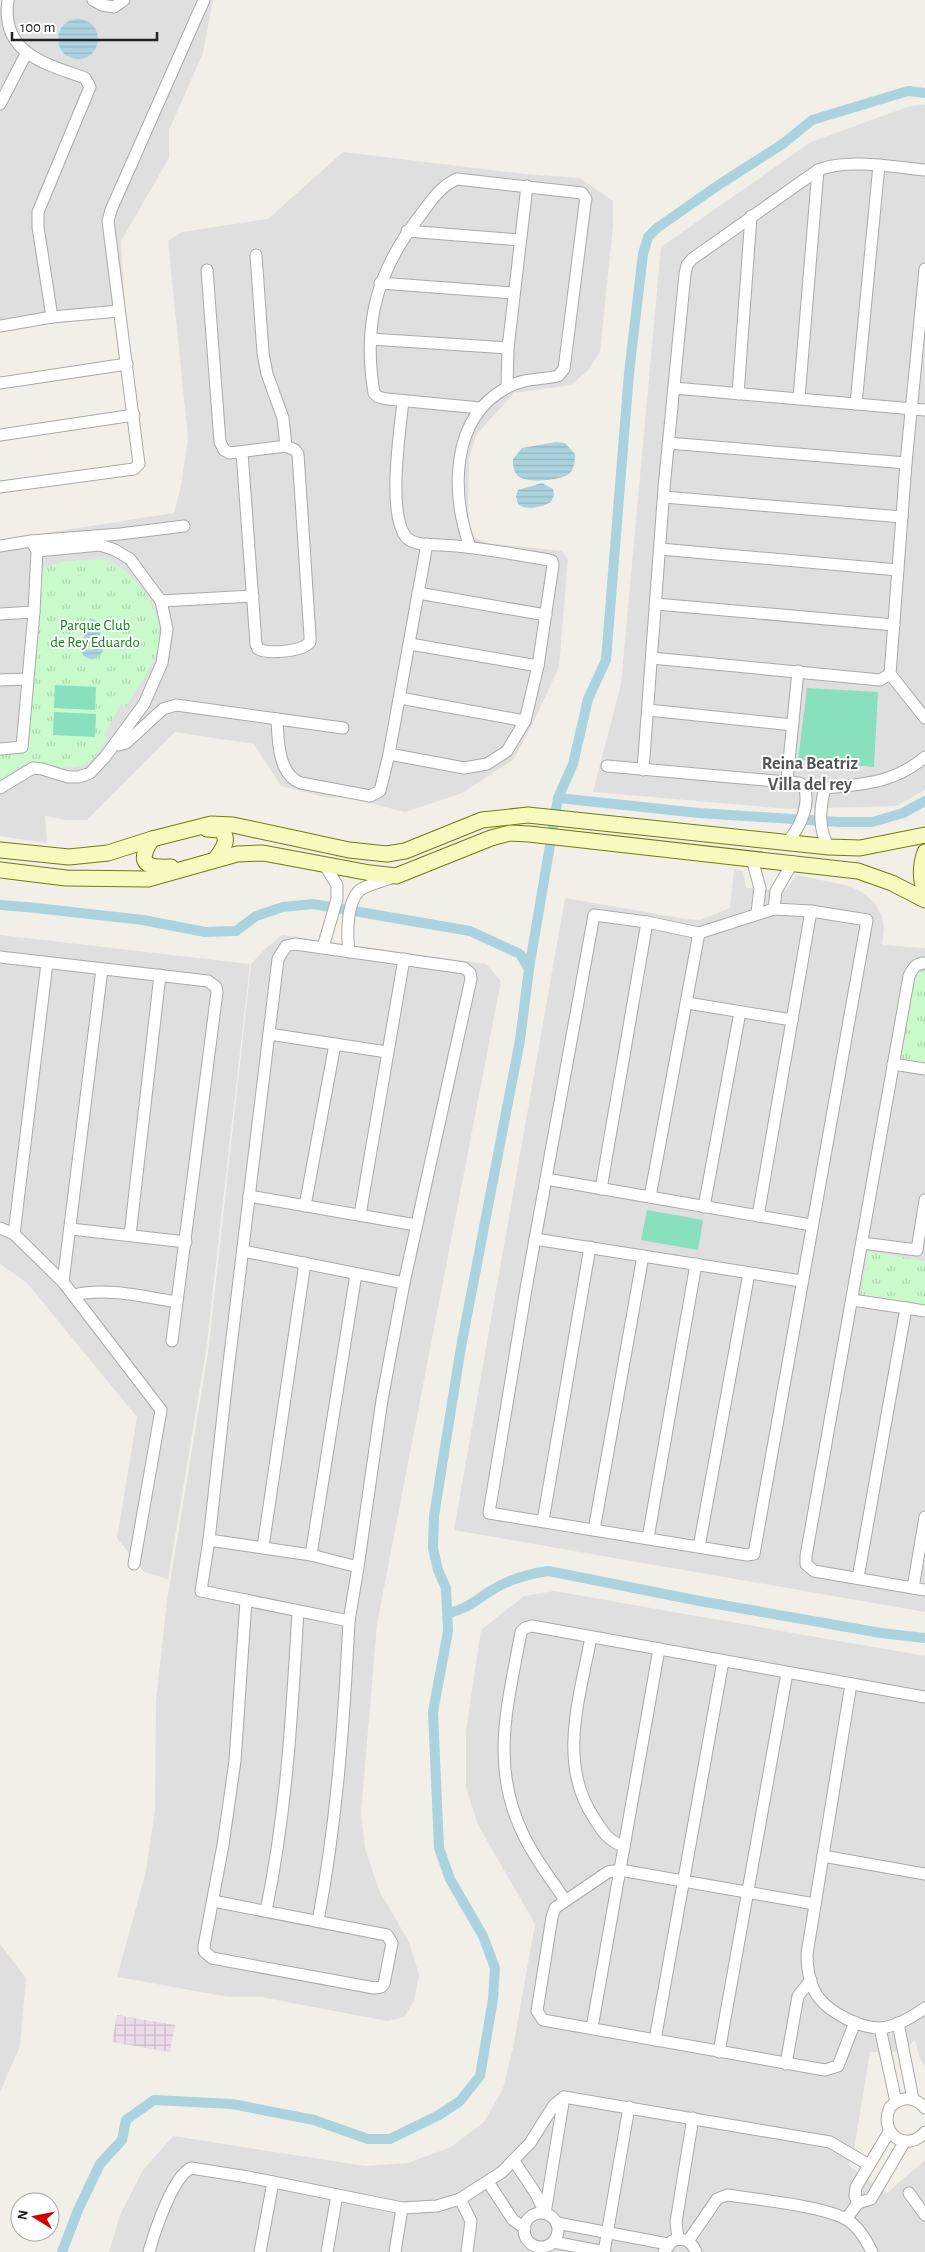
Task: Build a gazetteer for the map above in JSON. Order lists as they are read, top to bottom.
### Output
{
  "districts": ["Reina Beatriz Villa del rey"],
  "parks": ["Parque Club de Rey Eduardo"],
  "scale_bar": "100 m",
  "north": "left"
}
